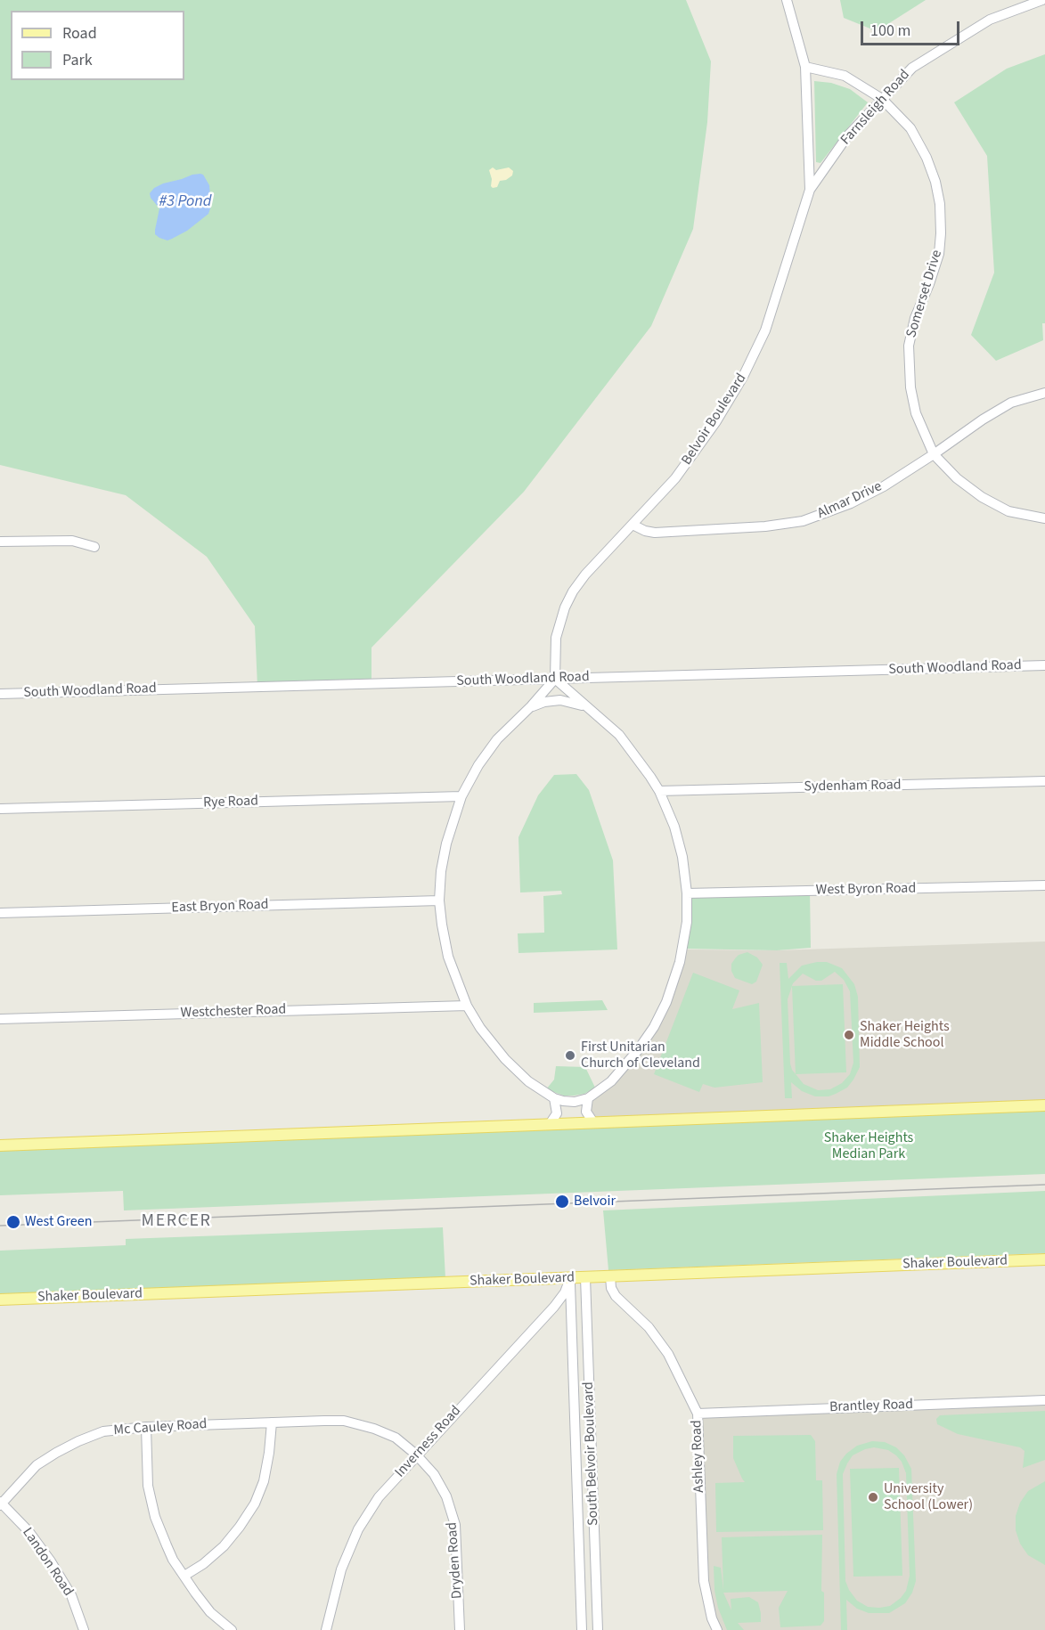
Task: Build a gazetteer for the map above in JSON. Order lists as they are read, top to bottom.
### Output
{
  "streets": {
    "main road": ["Shaker Boulevard"],
    "street": [
      "Farnsleigh Road",
      "Somerset Drive",
      "Belvoir Boulevard",
      "Almar Drive",
      "South Woodland Road",
      "Sydenham Road",
      "Rye Road",
      "West Byron Road",
      "East Bryon Road",
      "Westchester Road",
      "Brantley Road",
      "Mc Cauley Road",
      "Inverness Road",
      "South Belvoir Boulevard",
      "Ashley Road",
      "Dryden Road",
      "Landon Road"
    ]
  },
  "crossings": [
    ["Farnsleigh Road", "Somerset Drive"],
    ["Farnsleigh Road", "Belvoir Boulevard"],
    ["Somerset Drive", "Belvoir Boulevard"],
    ["Somerset Drive", "Almar Drive"],
    ["Belvoir Boulevard", "Almar Drive"],
    ["Belvoir Boulevard", "South Woodland Road"],
    ["Shaker Boulevard", "Inverness Road"],
    ["Shaker Boulevard", "South Belvoir Boulevard"],
    ["Shaker Boulevard", "Ashley Road"],
    ["Brantley Road", "Ashley Road"],
    ["Mc Cauley Road", "Dryden Road"],
    ["Mc Cauley Road", "Landon Road"],
    ["Inverness Road", "South Belvoir Boulevard"],
    ["Inverness Road", "Dryden Road"]
  ],
  "districts": ["MERCER"],
  "water": ["#3 Pond"],
  "parks": ["Shaker Heights Median Park"],
  "places": [
    "Shaker Heights Middle School",
    "First Unitarian Church of Cleveland",
    "Belvoir",
    "West Green",
    "University School (Lower)"
  ],
  "legend": ["Road", "Park"],
  "scale_bar": "100 m"
}
